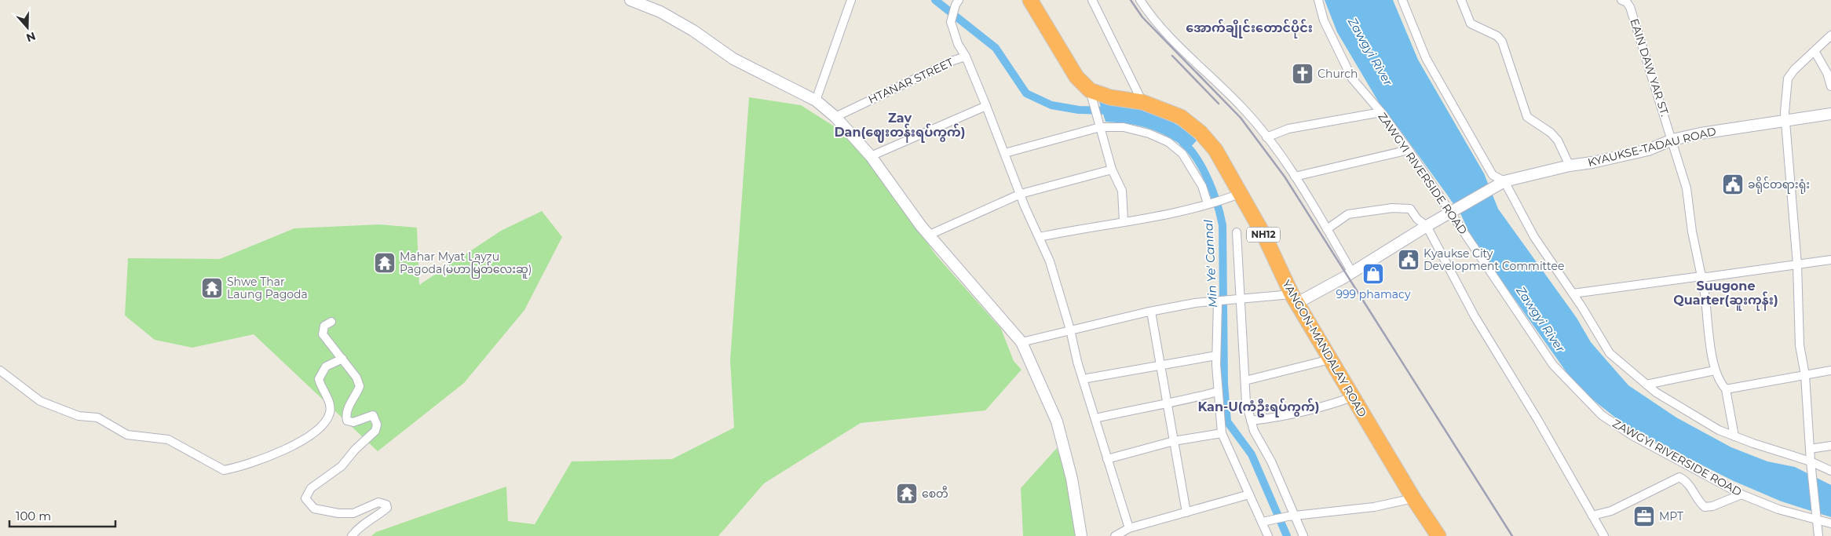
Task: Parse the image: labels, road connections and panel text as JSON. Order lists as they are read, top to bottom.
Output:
{
  "streets": {
    "highway": ["NH12", "YANGON-MANDALAY ROAD"],
    "main road": ["KYAUKSE-TADAU ROAD"],
    "street": ["EAIN DAW YAR ST.", "HTANAR STREET", "ZAWGYI RIVERSIDE ROAD"]
  },
  "crossings": [
    ["EAIN DAW YAR ST.", "KYAUKSE-TADAU ROAD"],
    ["KYAUKSE-TADAU ROAD", "ZAWGYI RIVERSIDE ROAD"],
    ["KYAUKSE-TADAU ROAD", "YANGON-MANDALAY ROAD"]
  ],
  "districts": [
    "အောက်ချိုင်းတောင်ပိုင်း",
    "Zay Dan(ဈေးတန်းရပ်ကွက်)",
    "Suugone Quarter(ဆူးကုန်း)",
    "Kan-U(ကံဦးရပ်ကွက်)"
  ],
  "water": ["Zawgyi River", "Min Ye' Cannal"],
  "places": {
    "church": ["Church"],
    "public building": ["ခရိုင်တရားရုံး", "Kyaukse City Development Committee"],
    "temple": ["Mahar Myat Layzu Pagoda(မဟာမြတ်လေးဆူ)", "Shwe Thar Laung Pagoda", "စေတီ"],
    "shop": ["999 phamacy"],
    "office": ["MPT"]
  },
  "scale_bar": "100 m",
  "north": "bottom"
}
